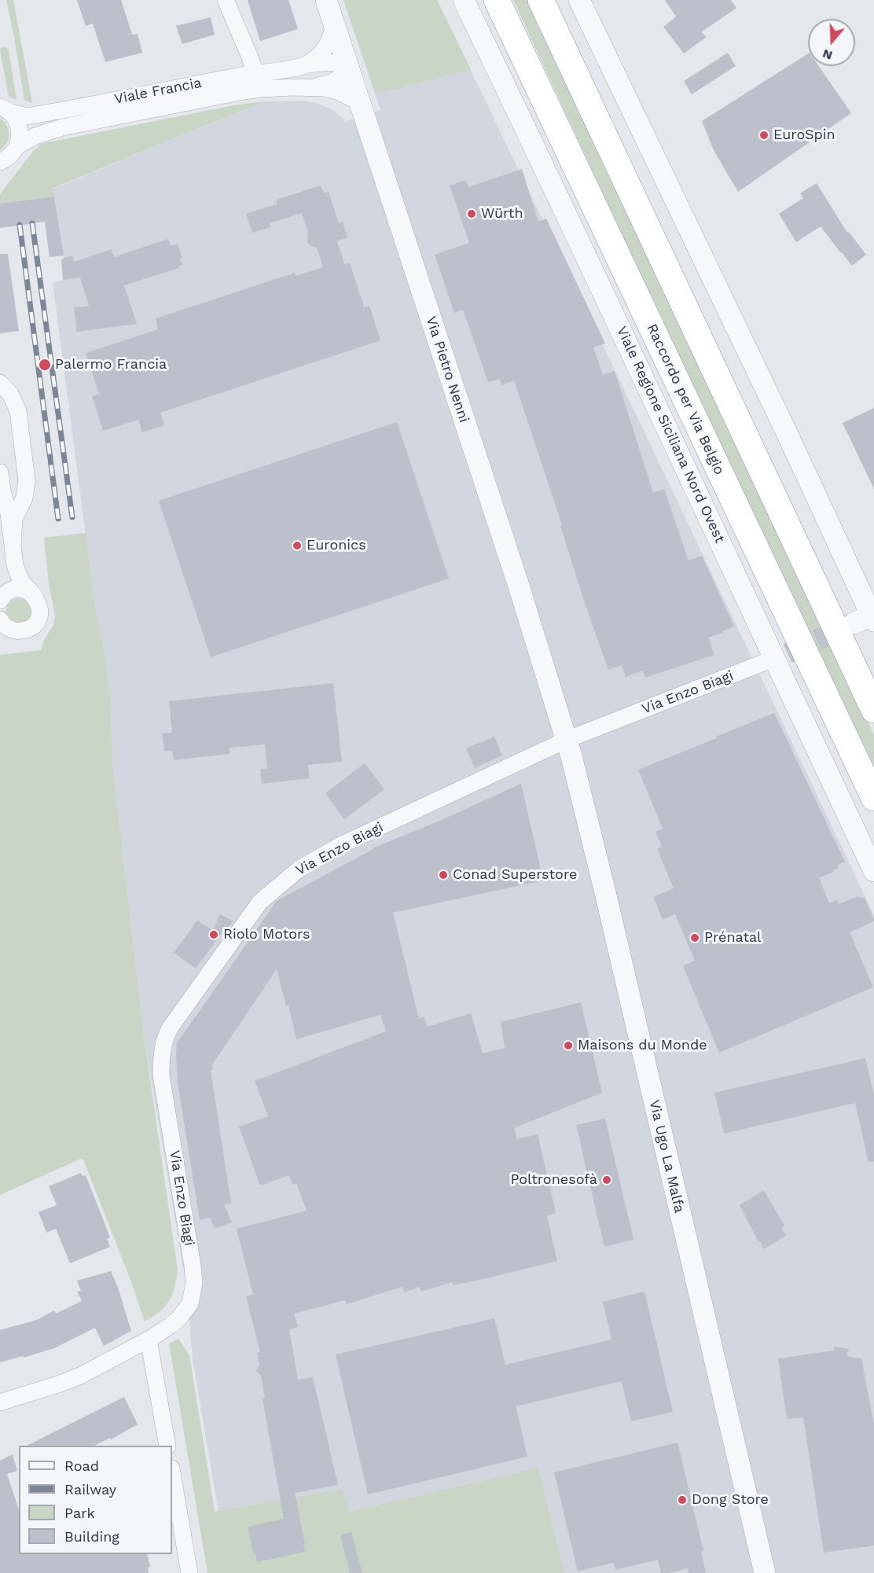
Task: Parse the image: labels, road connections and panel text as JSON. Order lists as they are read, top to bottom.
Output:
{
  "streets": {
    "highway": ["Raccordo per Via Belgio"],
    "street": [
      "Viale Francia",
      "Via Pietro Nenni",
      "Viale Regione Siciliana Nord Ovest",
      "Via Enzo Biagi",
      "Via Ugo La Malfa"
    ]
  },
  "crossings": [
    ["Viale Francia", "Via Pietro Nenni"],
    ["Via Pietro Nenni", "Via Enzo Biagi"],
    ["Via Pietro Nenni", "Via Ugo La Malfa"],
    ["Viale Regione Siciliana Nord Ovest", "Via Enzo Biagi"],
    ["Via Enzo Biagi", "Via Ugo La Malfa"]
  ],
  "places": [
    "EuroSpin",
    "Würth",
    "Palermo Francia",
    "Euronics",
    "Conad Superstore",
    "Riolo Motors",
    "Prénatal",
    "Maisons du Monde",
    "Poltronesofà",
    "Dong Store"
  ],
  "legend": [
    "Road",
    "Railway",
    "Park",
    "Building"
  ],
  "north": "bottom"
}
